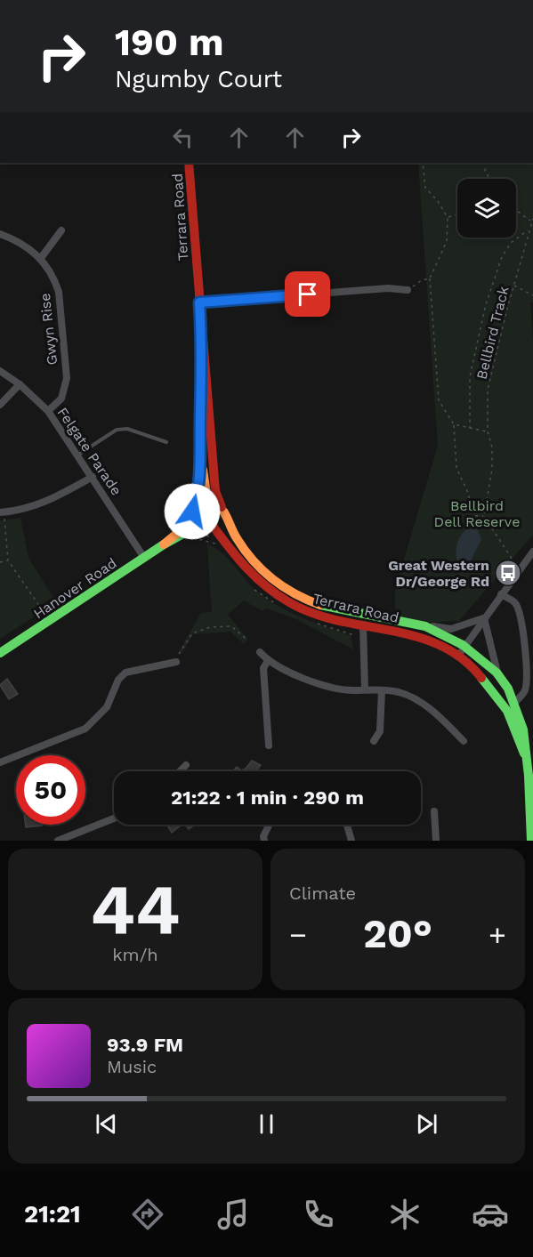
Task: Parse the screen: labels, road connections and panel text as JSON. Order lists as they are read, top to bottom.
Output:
{
  "streets": {
    "main road": ["Terrara Road", "Hanover Road"],
    "street": ["Gwyn Rise", "Felgate Parade"],
    "path": ["Bellbird Track"]
  },
  "crossings": [
    ["Terrara Road", "Hanover Road"],
    ["Gwyn Rise", "Felgate Parade"],
    ["Felgate Parade", "Hanover Road"]
  ],
  "parks": ["Bellbird Dell Reserve"],
  "places": {
    "bus stop": ["Great Western Dr/George Rd"]
  },
  "page": {
    "turn": ["190 m", "Ngumby Court"],
    "limit": "50",
    "trip": "21:22 · 1 min · 290 m",
    "tile": [
      ["44", "km/h"],
      "Climate"
    ],
    "heat": ["−", "20°", "+"],
    "song": ["93.9 FM", "Music"],
    "tabs": "21:21"
  }
}
